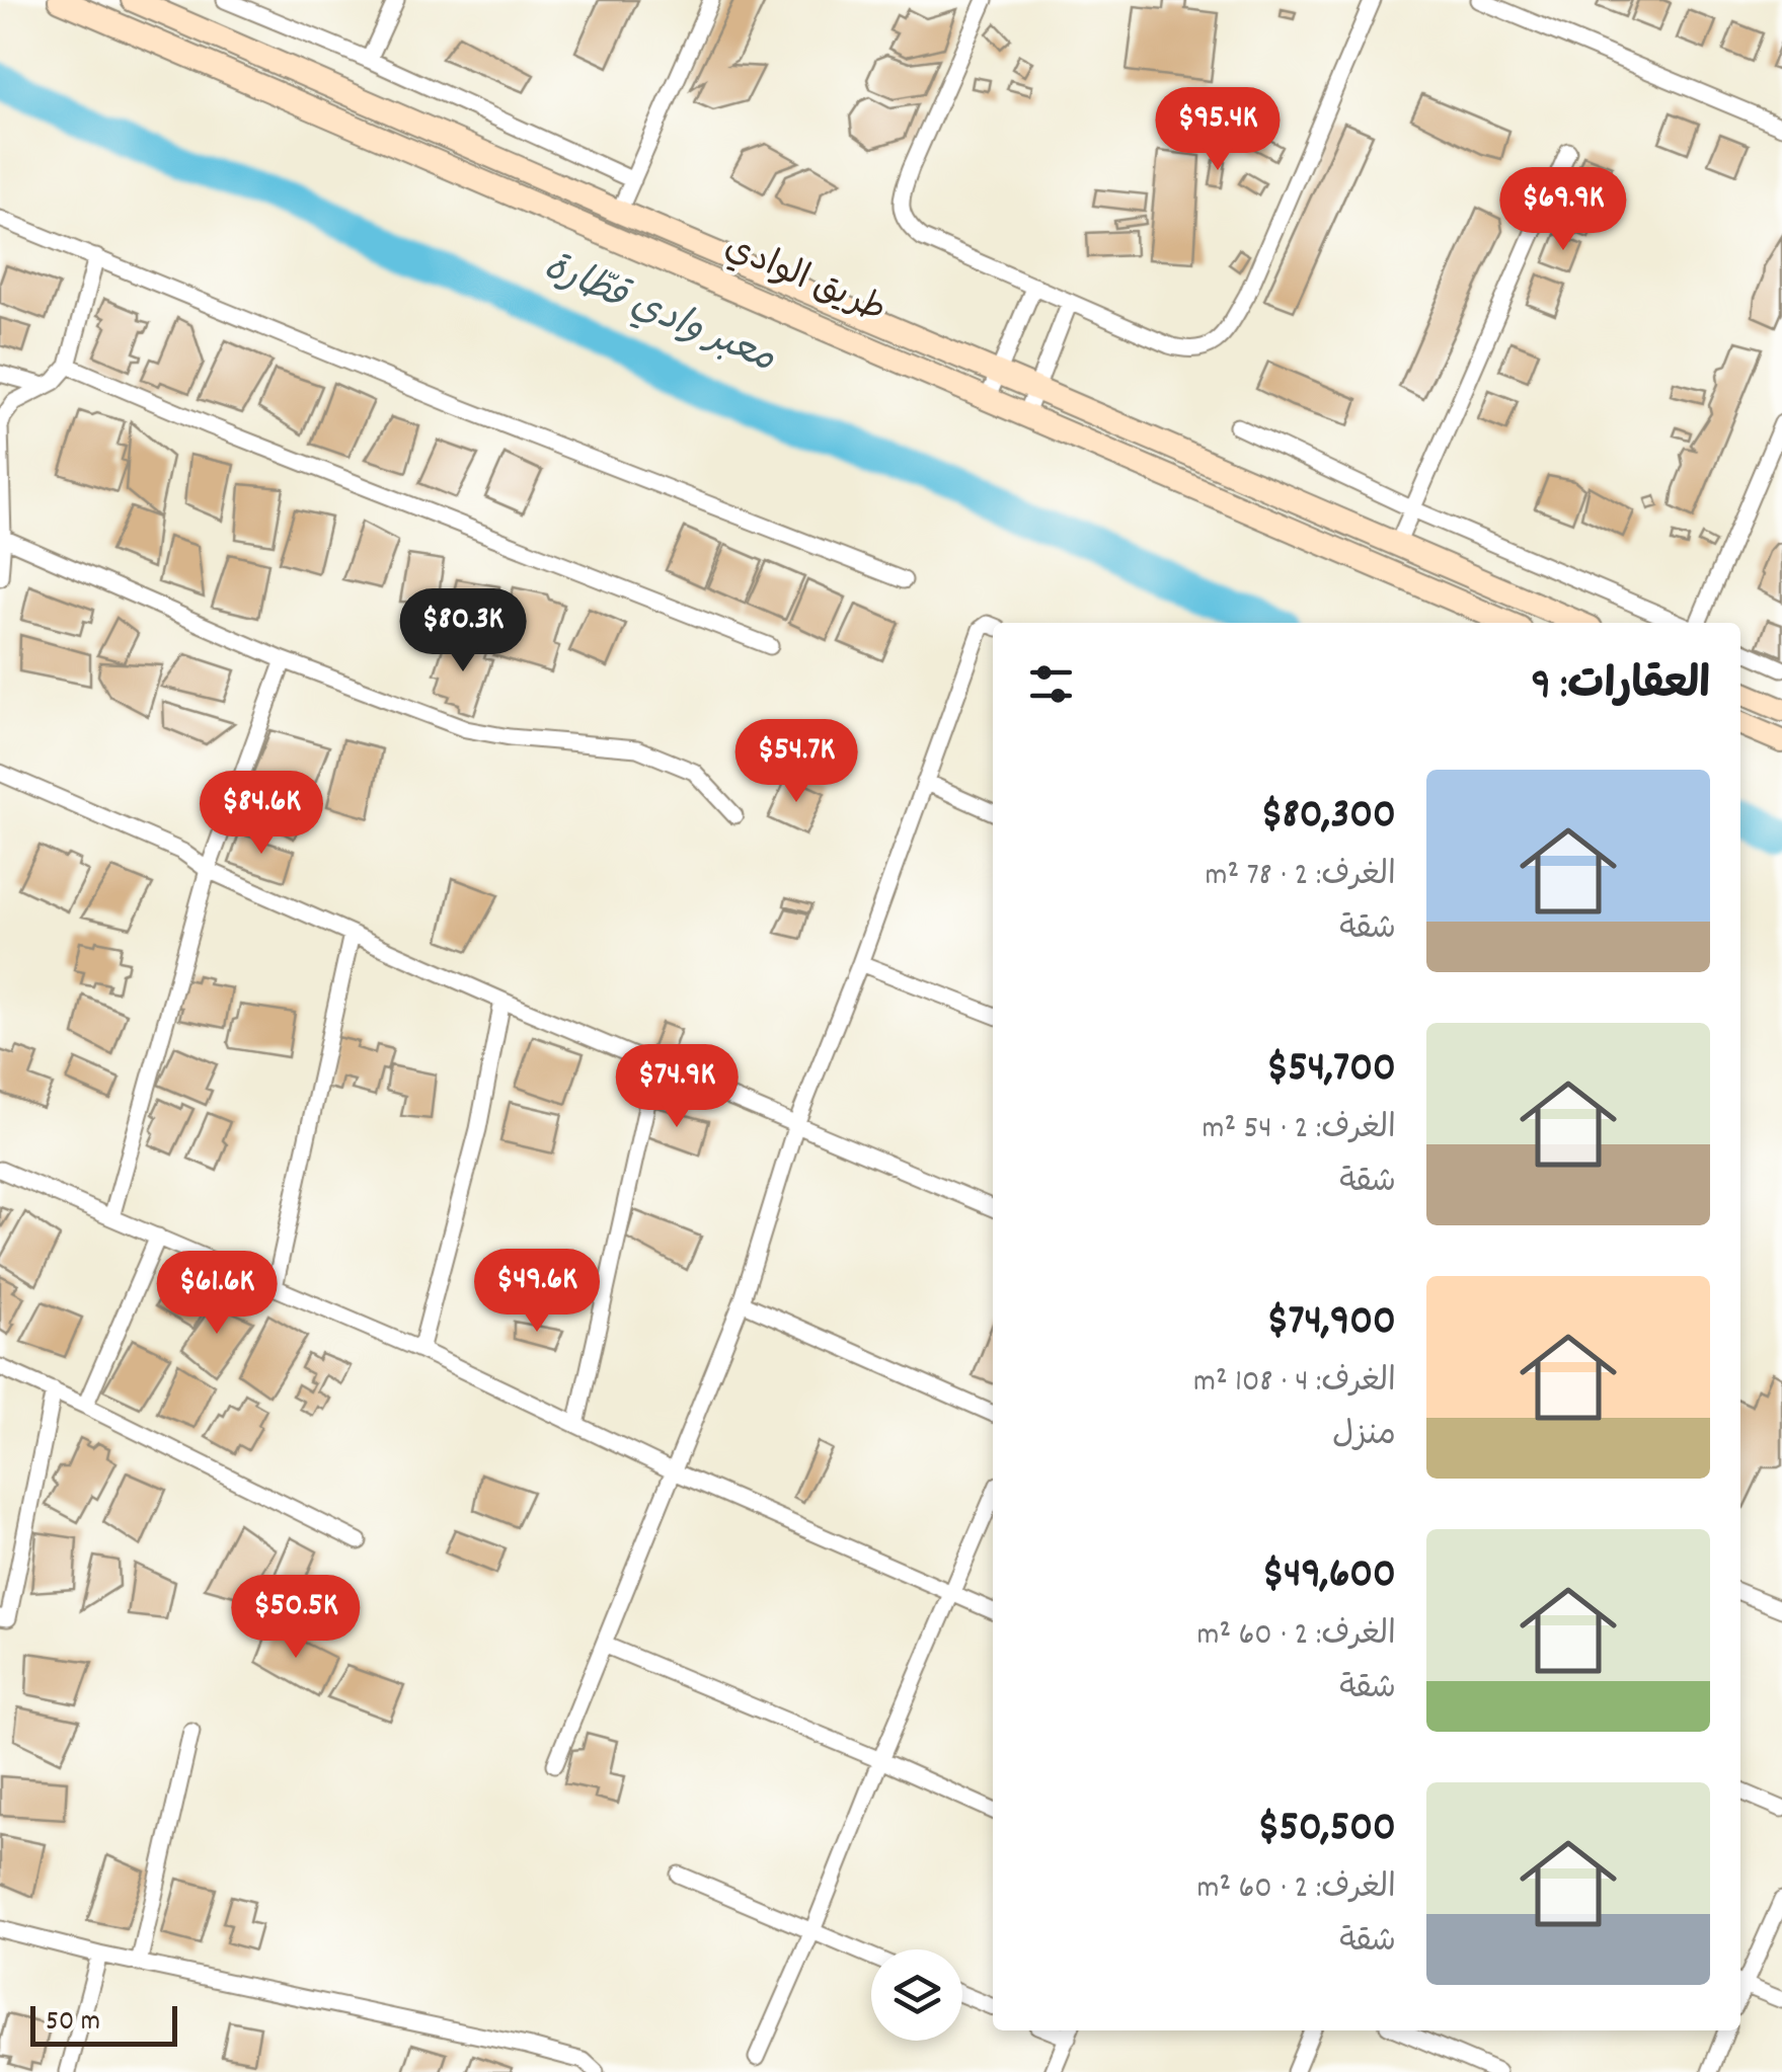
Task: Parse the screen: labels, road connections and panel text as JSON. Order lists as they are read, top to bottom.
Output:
{
  "streets": {
    "main road": ["طريق الوادي"]
  },
  "water": ["معبر وادي قطّارة"],
  "scale_bar": "50 m",
  "page": {
    "price": [
      "$95.4K",
      "$69.9K",
      "$80.3K",
      "$54.7K",
      "$84.6K",
      "$74.9K",
      "$49.6K",
      "$61.6K",
      "$50.5K"
    ],
    "heading": "العقارات: 9",
    "list": [
      {
        "name": "$80,300",
        "note": "الغرف: 2 · 78 m² · شقة"
      },
      {
        "name": "$54,700",
        "note": "الغرف: 2 · 54 m² · شقة"
      },
      {
        "name": "$74,900",
        "note": "الغرف: 4 · 108 m² · منزل"
      },
      {
        "name": "$49,600",
        "note": "الغرف: 2 · 60 m² · شقة"
      },
      {
        "name": "$50,500",
        "note": "الغرف: 2 · 60 m² · شقة"
      }
    ],
    "scale": "50 m"
  }
}
